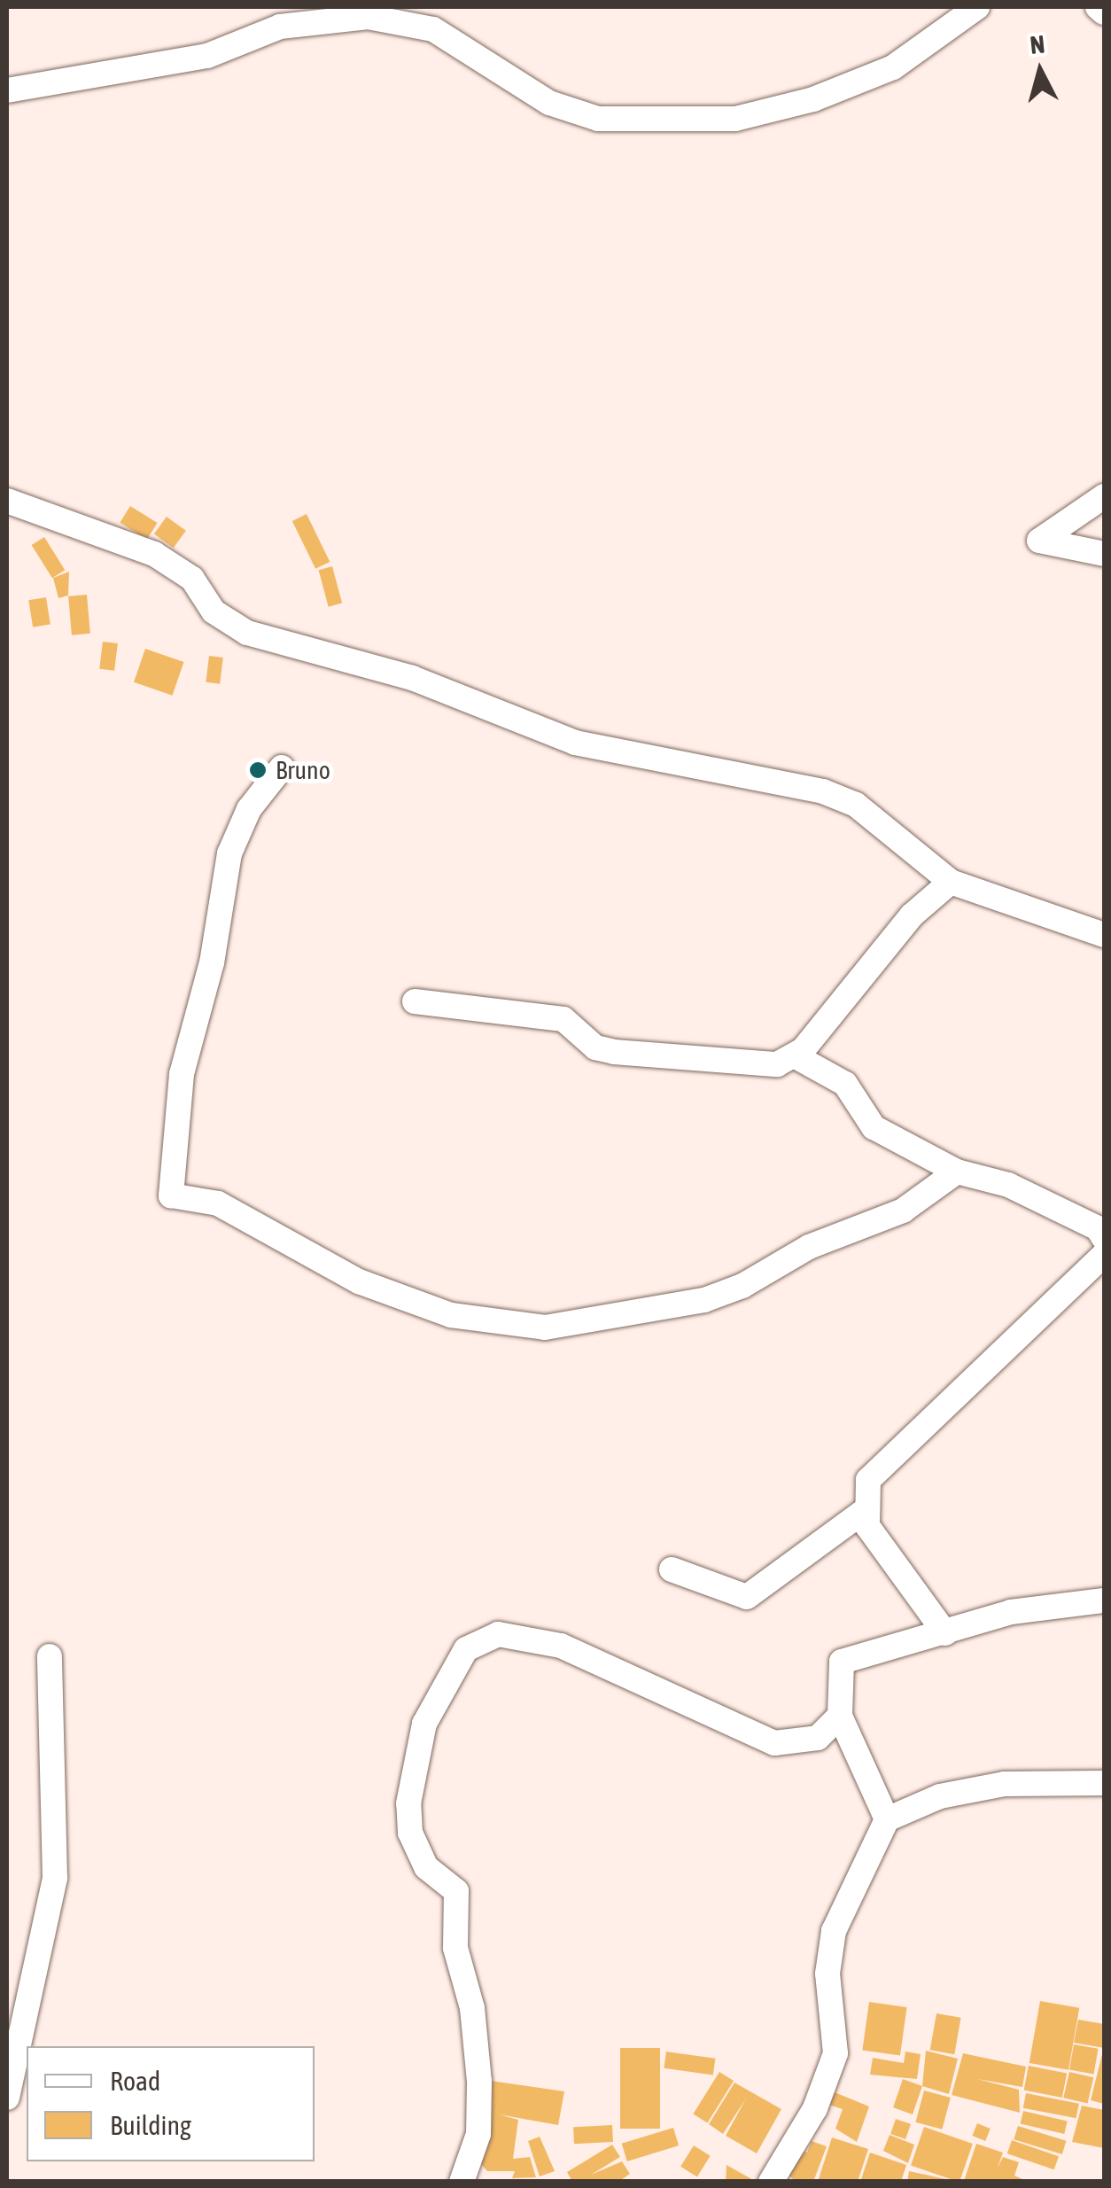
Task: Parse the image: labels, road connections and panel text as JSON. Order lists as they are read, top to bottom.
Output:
{
  "places": ["Bruno"],
  "legend": ["Road", "Building"],
  "north": "top"
}
